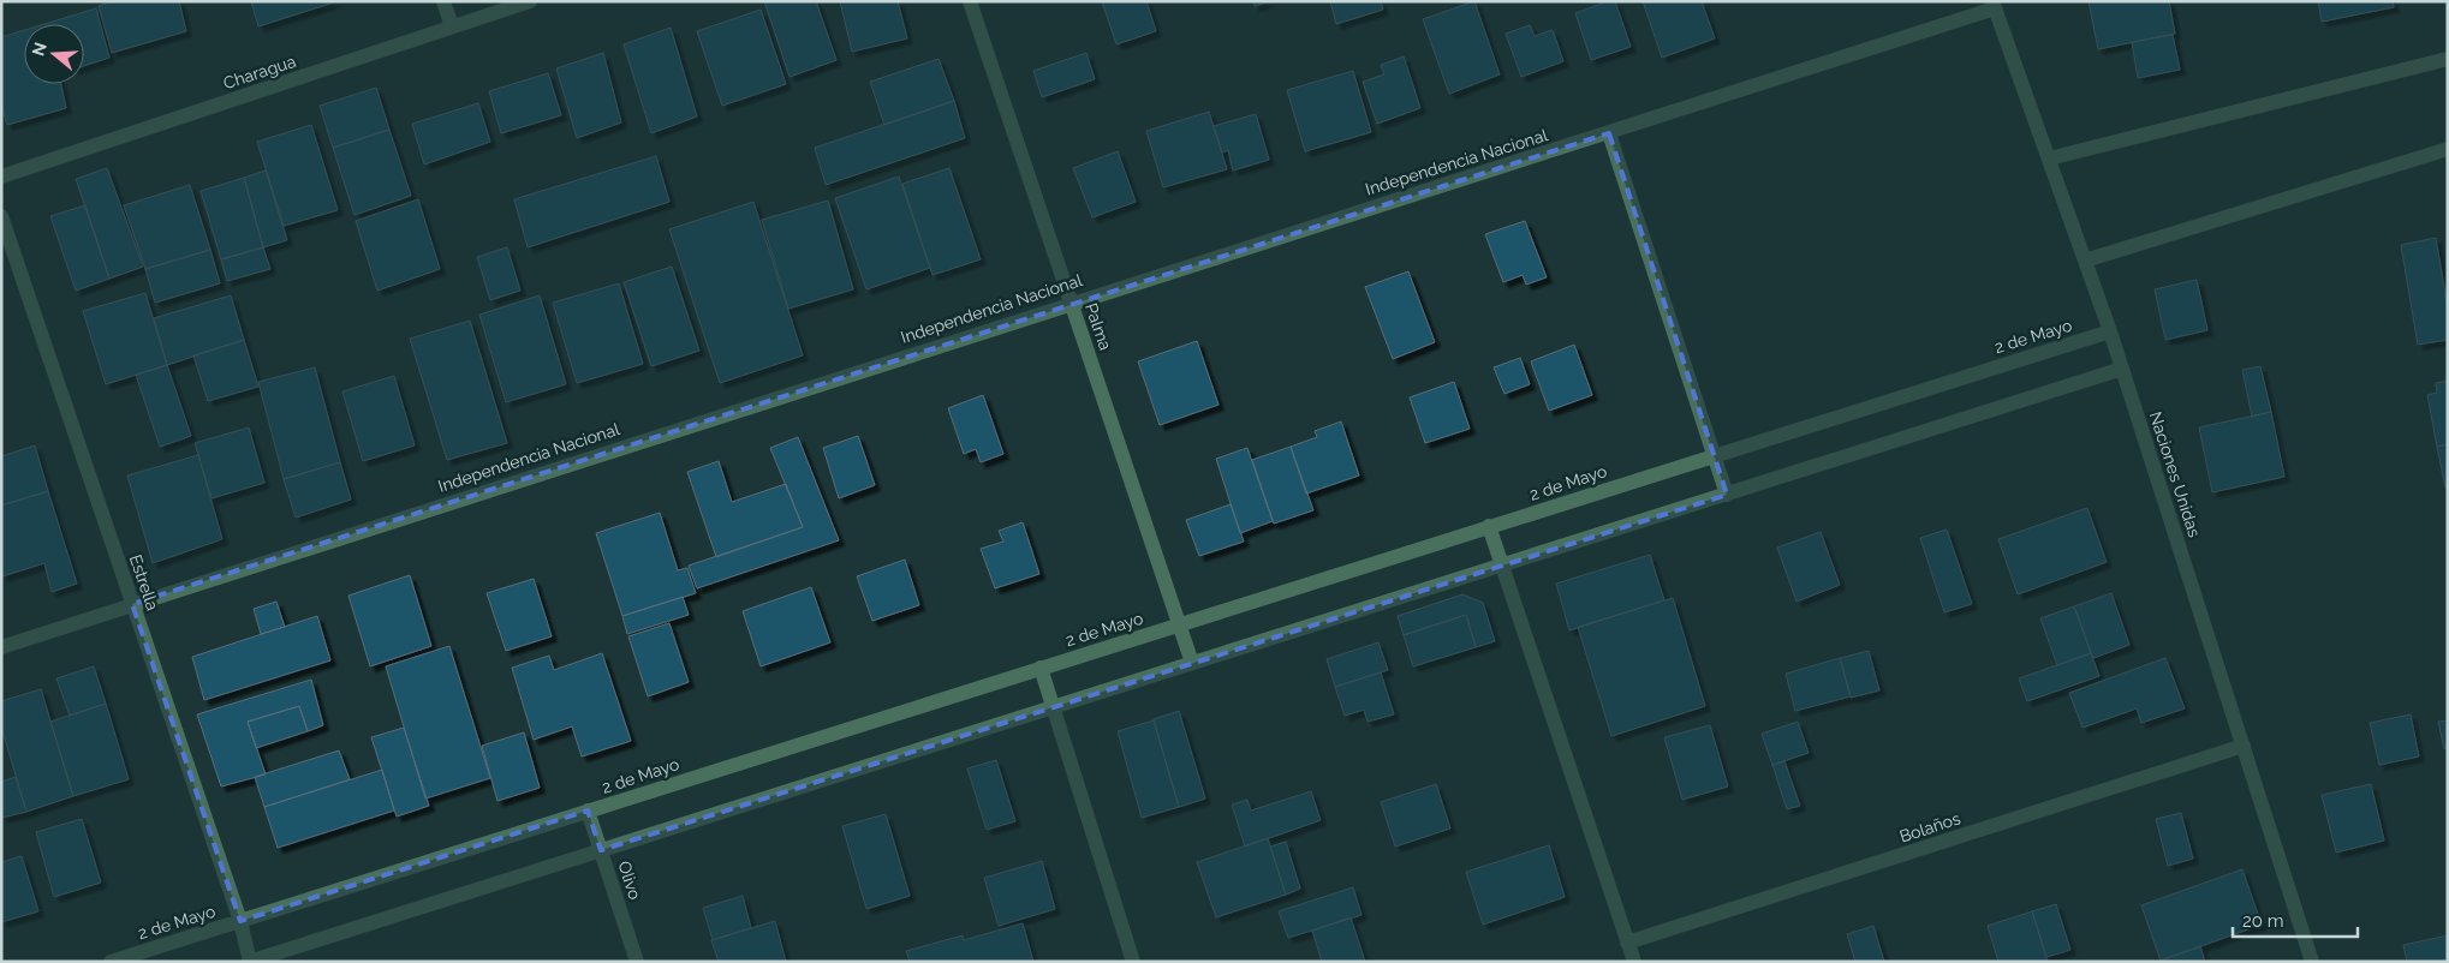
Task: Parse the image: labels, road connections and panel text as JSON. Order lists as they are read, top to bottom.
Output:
{
  "streets": {
    "street": [
      "Charagua",
      "Independencia Nacional",
      "Palma",
      "2 de Mayo",
      "Naciones Unidas",
      "Estrella",
      "Bolaños",
      "Olivo"
    ]
  },
  "crossings": [
    ["Independencia Nacional", "Palma"],
    ["Independencia Nacional", "Naciones Unidas"],
    ["Independencia Nacional", "Estrella"],
    ["Palma", "2 de Mayo"],
    ["2 de Mayo", "Naciones Unidas"],
    ["2 de Mayo", "Estrella"],
    ["2 de Mayo", "Olivo"],
    ["Naciones Unidas", "Bolaños"]
  ],
  "scale_bar": "20 m",
  "north": "left"
}
